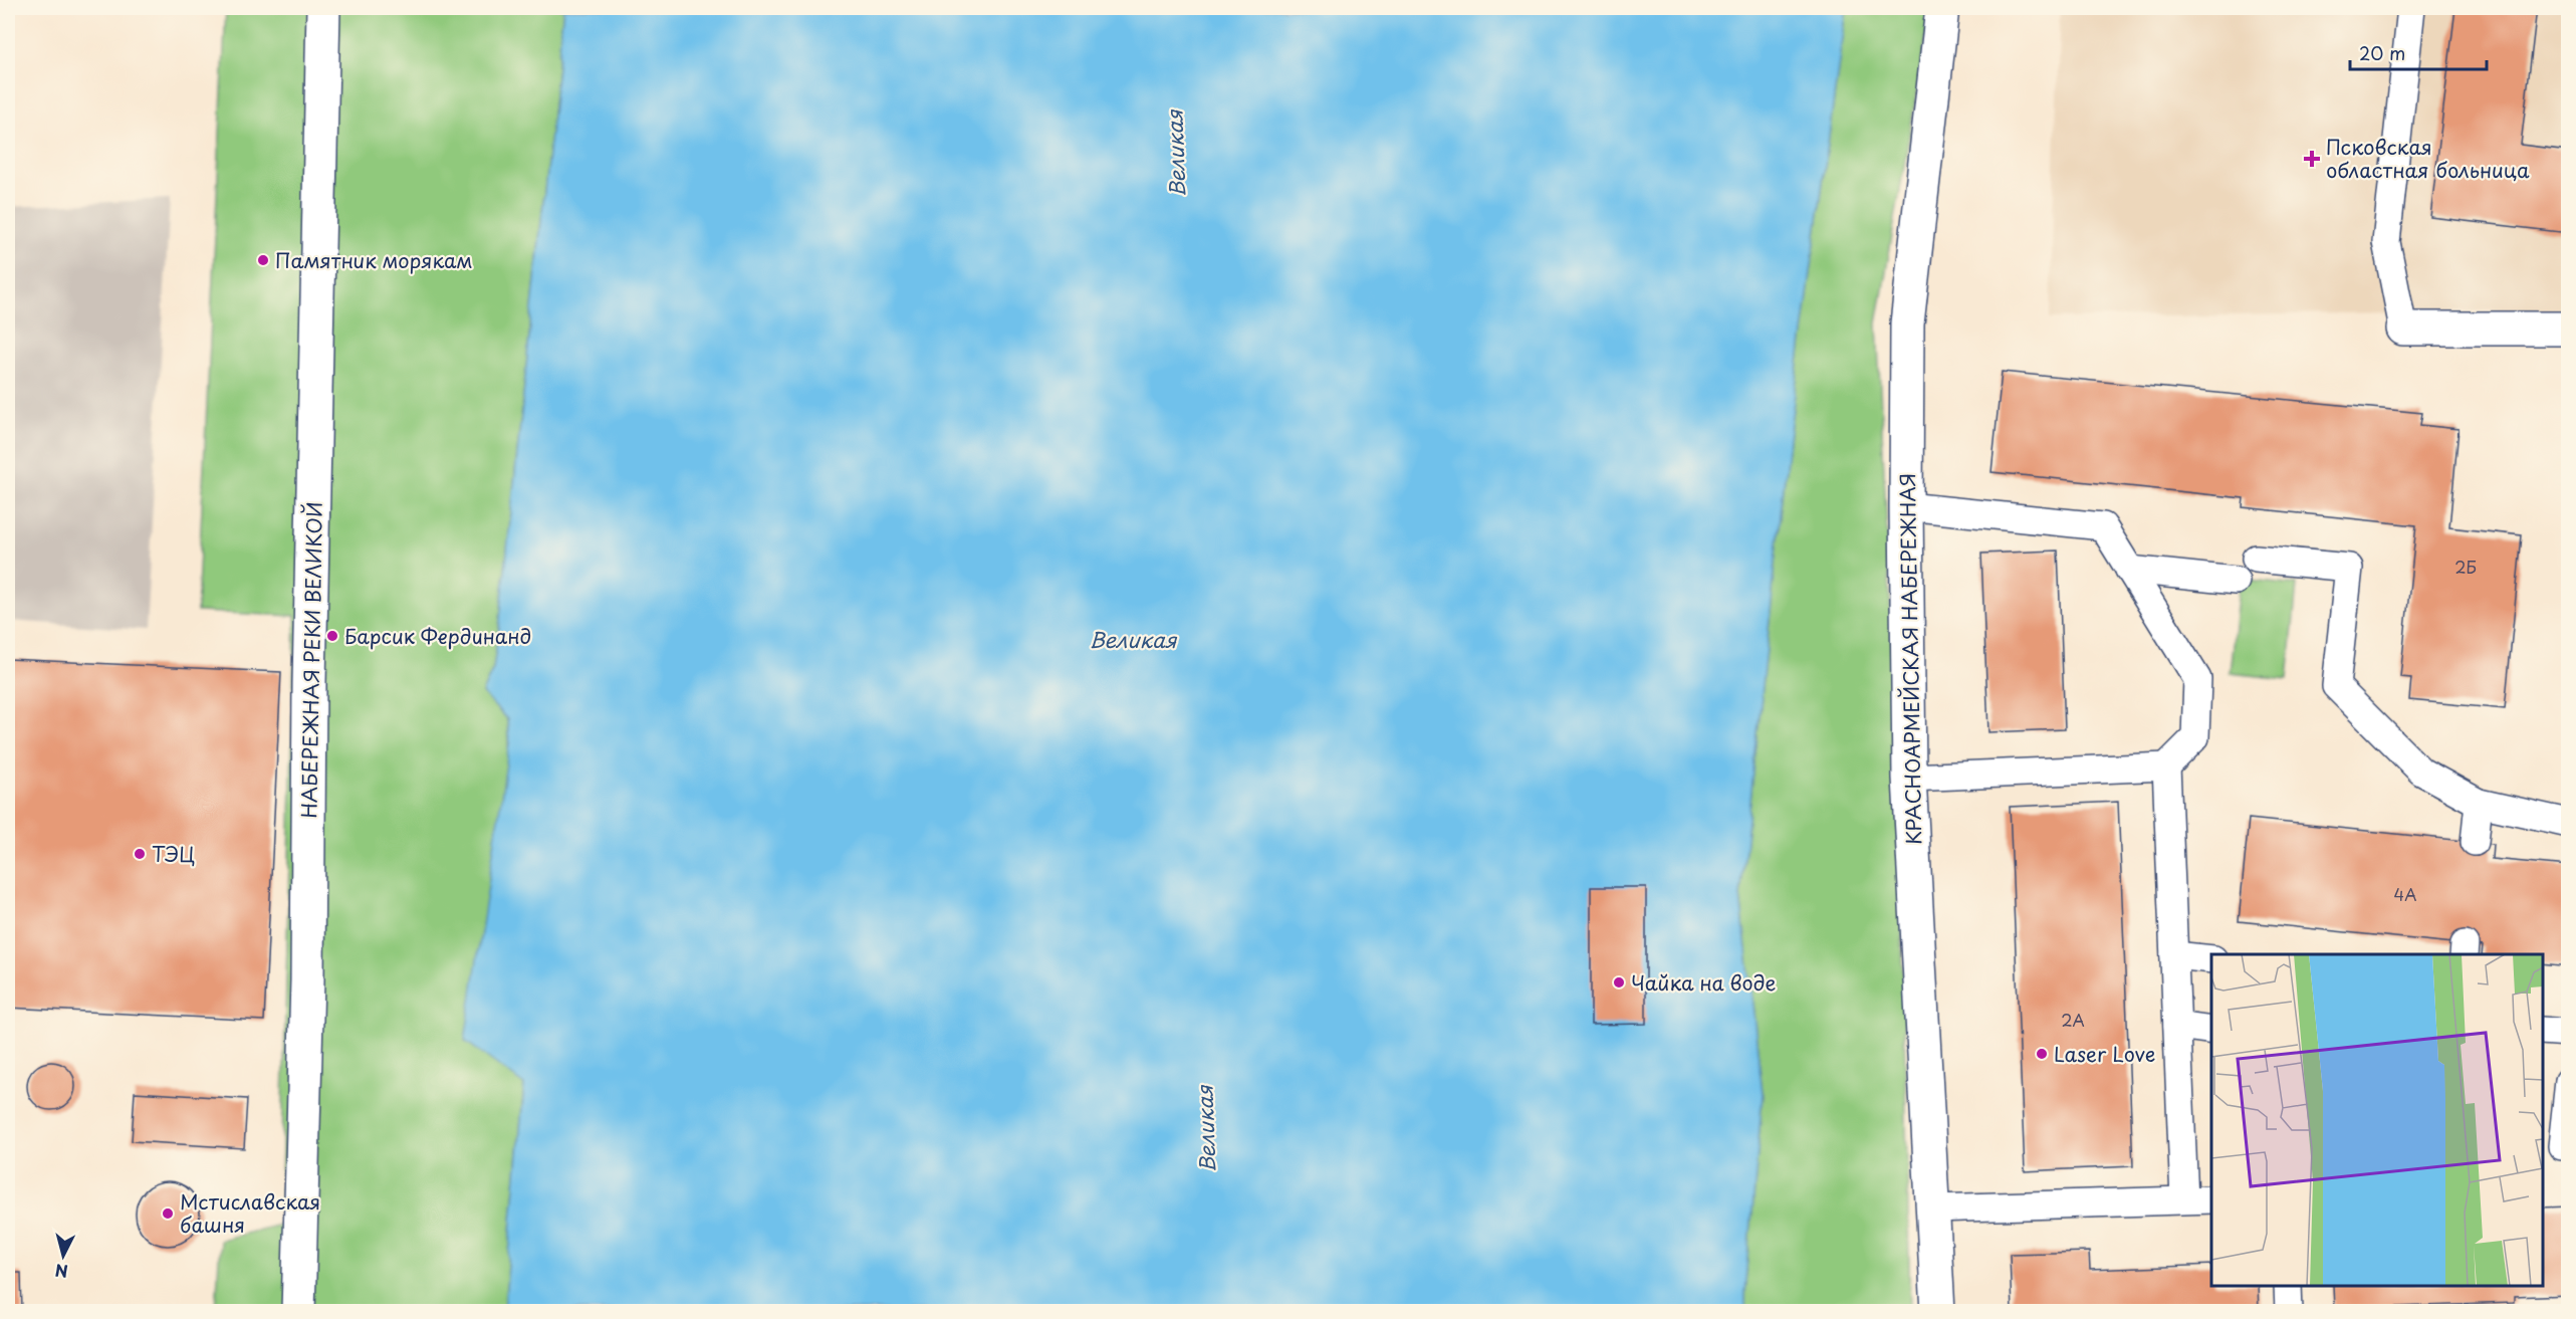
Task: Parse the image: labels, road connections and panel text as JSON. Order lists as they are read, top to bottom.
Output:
{
  "streets": {
    "street": ["КРАСНОАРМЕЙСКАЯ НАБЕРЕЖНАЯ", "НАБЕРЕЖНАЯ РЕКИ ВЕЛИКОЙ"]
  },
  "water": ["Великая"],
  "places": {
    "health": ["Псковская областная больница"],
    "other": [
      "Памятник морякам",
      "Барсик Фердинанд",
      "ТЭЦ",
      "Чайка на воде",
      "Laser Love",
      "Мстиславская башня"
    ]
  },
  "house_numbers": ["2Б", "4А", "2А"],
  "scale_bar": "20 m",
  "north": "bottom"
}
